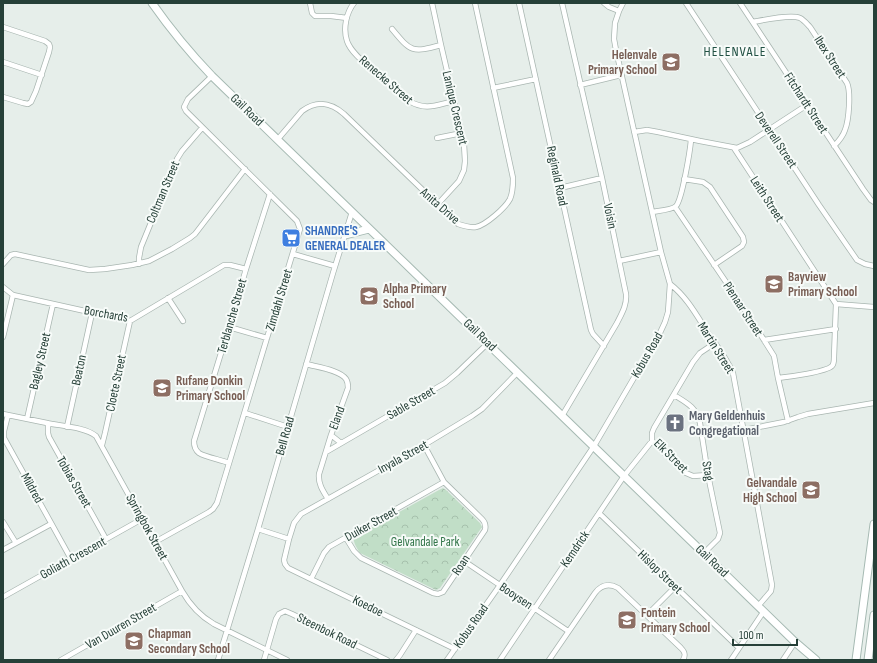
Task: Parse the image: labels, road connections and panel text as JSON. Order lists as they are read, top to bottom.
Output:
{
  "streets": {
    "street": [
      "Ibex Street",
      "Renecke Street",
      "Fitchardt Street",
      "Lanique Crescent",
      "Gail Road",
      "Deverell Street",
      "Reginald Road",
      "Coltman Street",
      "Leith Street",
      "Anita Drive",
      "Voisin",
      "Zimdahl Street",
      "Pienaar Street",
      "Borchards",
      "Terblanche Street",
      "Martin Street",
      "Kobus Road",
      "Bagley Street",
      "Beaton",
      "Cloete Street",
      "Sable Street",
      "Eland",
      "Bell Road",
      "Elk Street",
      "Inyala Street",
      "Stag",
      "Tobias Street",
      "Mildred",
      "Duiker Street",
      "Springbok Street",
      "Kemdrick",
      "Goliath Crescent",
      "Roan",
      "Hislop Street",
      "Booysen",
      "Koedoe",
      "Van Duuren Street",
      "Steenbok Road"
    ]
  },
  "crossings": [
    ["Ibex Street", "Fitchardt Street"],
    ["Renecke Street", "Lanique Crescent"],
    ["Lanique Crescent", "Anita Drive"],
    ["Gail Road", "Anita Drive"],
    ["Gail Road", "Voisin"],
    ["Gail Road", "Zimdahl Street"],
    ["Gail Road", "Martin Street"],
    ["Gail Road", "Kobus Road"],
    ["Gail Road", "Sable Street"],
    ["Gail Road", "Bell Road"],
    ["Gail Road", "Inyala Street"],
    ["Gail Road", "Stag"],
    ["Gail Road", "Kemdrick"],
    ["Reginald Road", "Voisin"],
    ["Coltman Street", "Zimdahl Street"],
    ["Zimdahl Street", "Terblanche Street"],
    ["Zimdahl Street", "Springbok Street"],
    ["Borchards", "Terblanche Street"],
    ["Borchards", "Bagley Street"],
    ["Borchards", "Beaton"],
    ["Borchards", "Cloete Street"],
    ["Martin Street", "Kobus Road"],
    ["Martin Street", "Elk Street"],
    ["Kobus Road", "Booysen"],
    ["Kobus Road", "Koedoe"],
    ["Bagley Street", "Springbok Street"],
    ["Beaton", "Springbok Street"],
    ["Cloete Street", "Springbok Street"],
    ["Sable Street", "Eland"],
    ["Eland", "Bell Road"],
    ["Eland", "Inyala Street"],
    ["Bell Road", "Springbok Street"],
    ["Elk Street", "Stag"],
    ["Elk Street", "Kemdrick"],
    ["Inyala Street", "Roan"],
    ["Inyala Street", "Koedoe"],
    ["Tobias Street", "Springbok Street"],
    ["Tobias Street", "Goliath Crescent"],
    ["Mildred", "Springbok Street"],
    ["Mildred", "Goliath Crescent"],
    ["Duiker Street", "Roan"],
    ["Duiker Street", "Koedoe"],
    ["Springbok Street", "Goliath Crescent"],
    ["Springbok Street", "Van Duuren Street"],
    ["Springbok Street", "Steenbok Road"],
    ["Kemdrick", "Hislop Street"],
    ["Kemdrick", "Booysen"],
    ["Roan", "Booysen"]
  ],
  "districts": ["HELENVALE"],
  "parks": ["Gelvandale Park"],
  "places": {
    "school or university": [
      "Helenvale Primary School",
      "Bayview Primary School",
      "Alpha Primary School",
      "Rufane Donkin Primary School",
      "Gelvandale High School",
      "Fontein Primary School",
      "Chapman Secondary School"
    ],
    "supermarket": ["SHANDRE'S GENERAL DEALER"],
    "church": ["Mary Geldenhuis Congregational"]
  },
  "scale_bar": "100 m"
}
